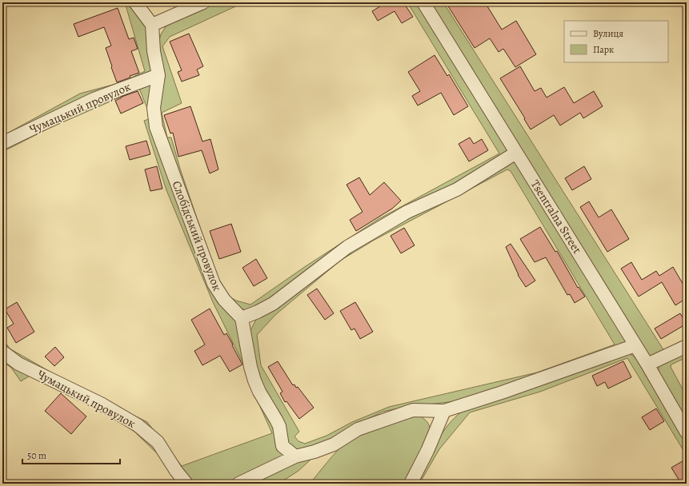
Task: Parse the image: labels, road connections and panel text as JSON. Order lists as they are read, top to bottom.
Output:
{
  "streets": {
    "street": ["Чумацький провулок", "Tsentralna Street", "Слобідський провулок"]
  },
  "crossings": [
    ["Чумацький провулок", "Слобідський провулок"]
  ],
  "legend": ["Вулиця", "Парк"],
  "scale_bar": "50 m"
}
